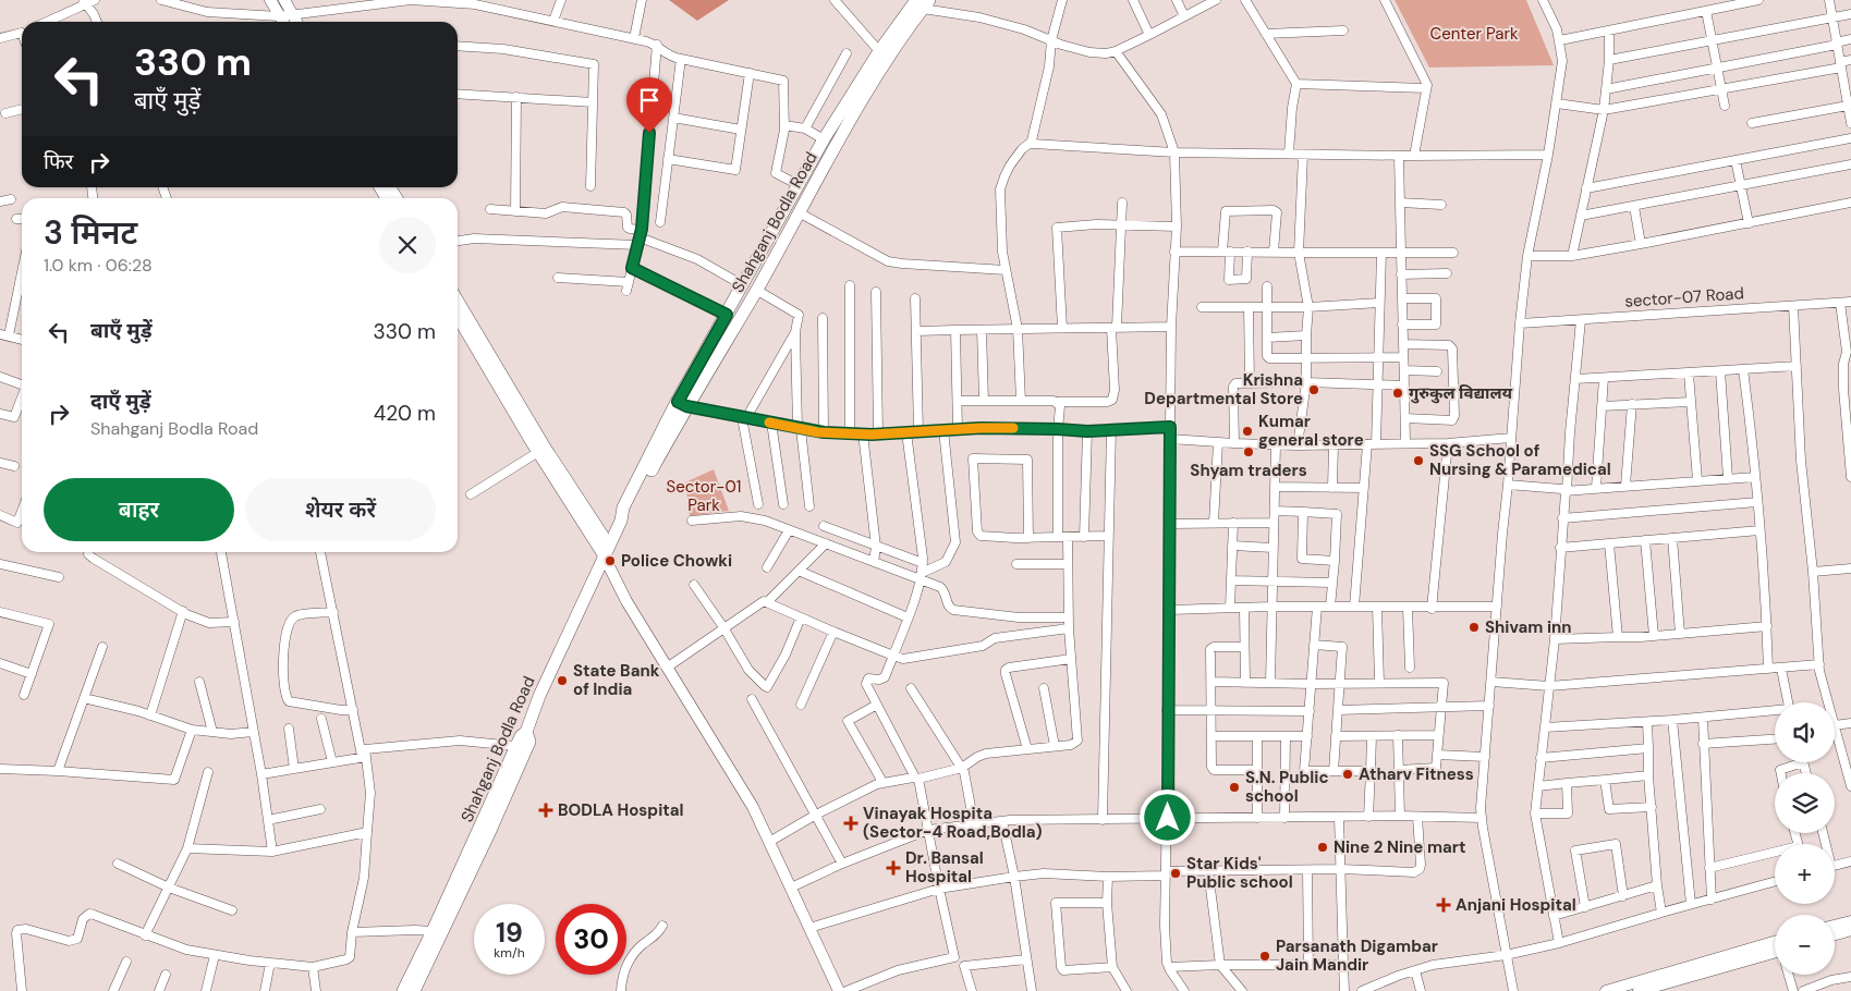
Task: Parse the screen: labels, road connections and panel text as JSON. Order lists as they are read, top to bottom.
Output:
{
  "streets": {
    "main road": ["Shahganj Bodla Road"],
    "street": ["sector-07 Road"]
  },
  "parks": ["Center Park", "Sector-01 Park"],
  "places": {
    "other": [
      "Krishna Departmental Store",
      "गुरुकुल विद्यालय",
      "Kumar general store",
      "Shyam traders",
      "SSG School of Nursing & Paramedical",
      "Police Chowki",
      "Shivam inn",
      "State Bank of India",
      "Atharv Fitness",
      "S.N. Public school",
      "Nine 2 Nine mart",
      "Star Kids' Public school",
      "Parsanath Digambar Jain Mandir"
    ],
    "health": [
      "BODLA Hospital",
      "Vinayak Hospita (Sector-4 Road,Bodla)",
      "Dr. Bansal Hospital",
      "Anjani Hospital"
    ]
  },
  "page": {
    "turn": ["330 m", "बाएँ मुड़ें"],
    "then": "फिर",
    "heading": ["3 मिनट", "1.0 km · 06:28"],
    "list": [
      {
        "name": "बाएँ मुड़ें",
        "value": "330 m"
      },
      {
        "name": "दाएँ मुड़ें",
        "note": "Shahganj Bodla Road",
        "value": "420 m"
      }
    ],
    "buttons": ["बाहर", "शेयर करें"],
    "map_buttons": ["+", "−"],
    "speed": "19 km/h",
    "limit": "30"
  }
}
